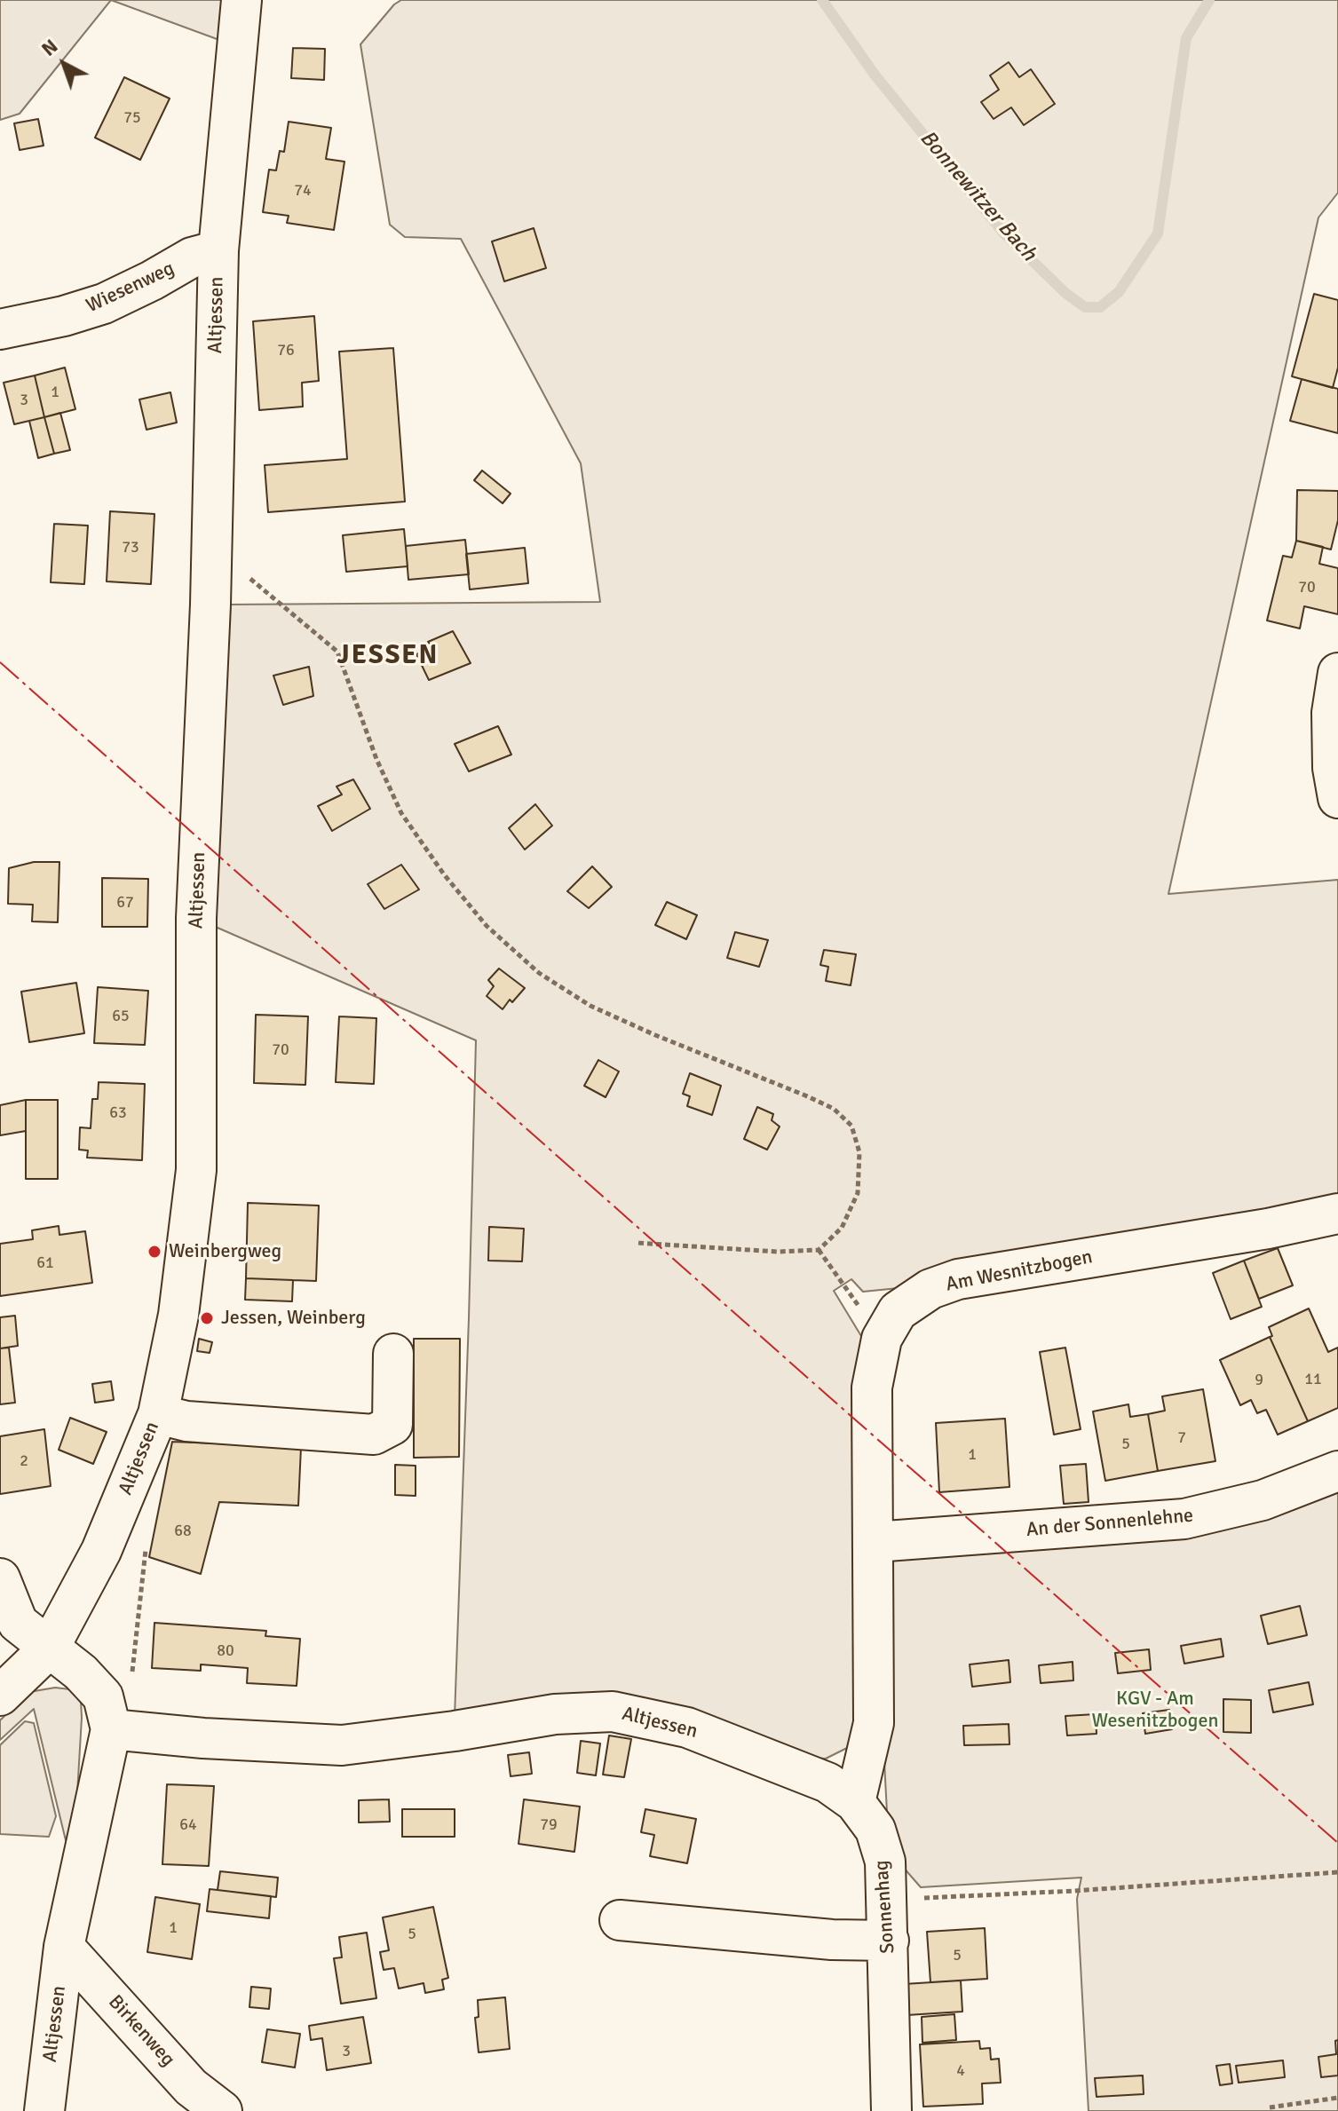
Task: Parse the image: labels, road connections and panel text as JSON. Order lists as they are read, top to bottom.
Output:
{
  "streets": {
    "street": [
      "Wiesenweg",
      "Altjessen",
      "Am Wesnitzbogen",
      "An der Sonnenlehne",
      "Sonnenhag",
      "Birkenweg"
    ]
  },
  "crossings": [
    ["Wiesenweg", "Altjessen"],
    ["Altjessen", "Sonnenhag"],
    ["Altjessen", "Birkenweg"],
    ["Am Wesnitzbogen", "An der Sonnenlehne"]
  ],
  "districts": ["JESSEN"],
  "water": ["Bonnewitzer Bach"],
  "parks": ["KGV - Am Wesenitzbogen"],
  "places": ["Weinbergweg", "Jessen, Weinberg"],
  "house_numbers": [
    "75",
    "74",
    "76",
    "1",
    "3",
    "73",
    "70",
    "67",
    "65",
    "70",
    "63",
    "61",
    "11",
    "9",
    "7",
    "5",
    "1",
    "2",
    "68",
    "80",
    "64",
    "79",
    "1",
    "5",
    "5",
    "3",
    "4"
  ],
  "north": "top left"
}
